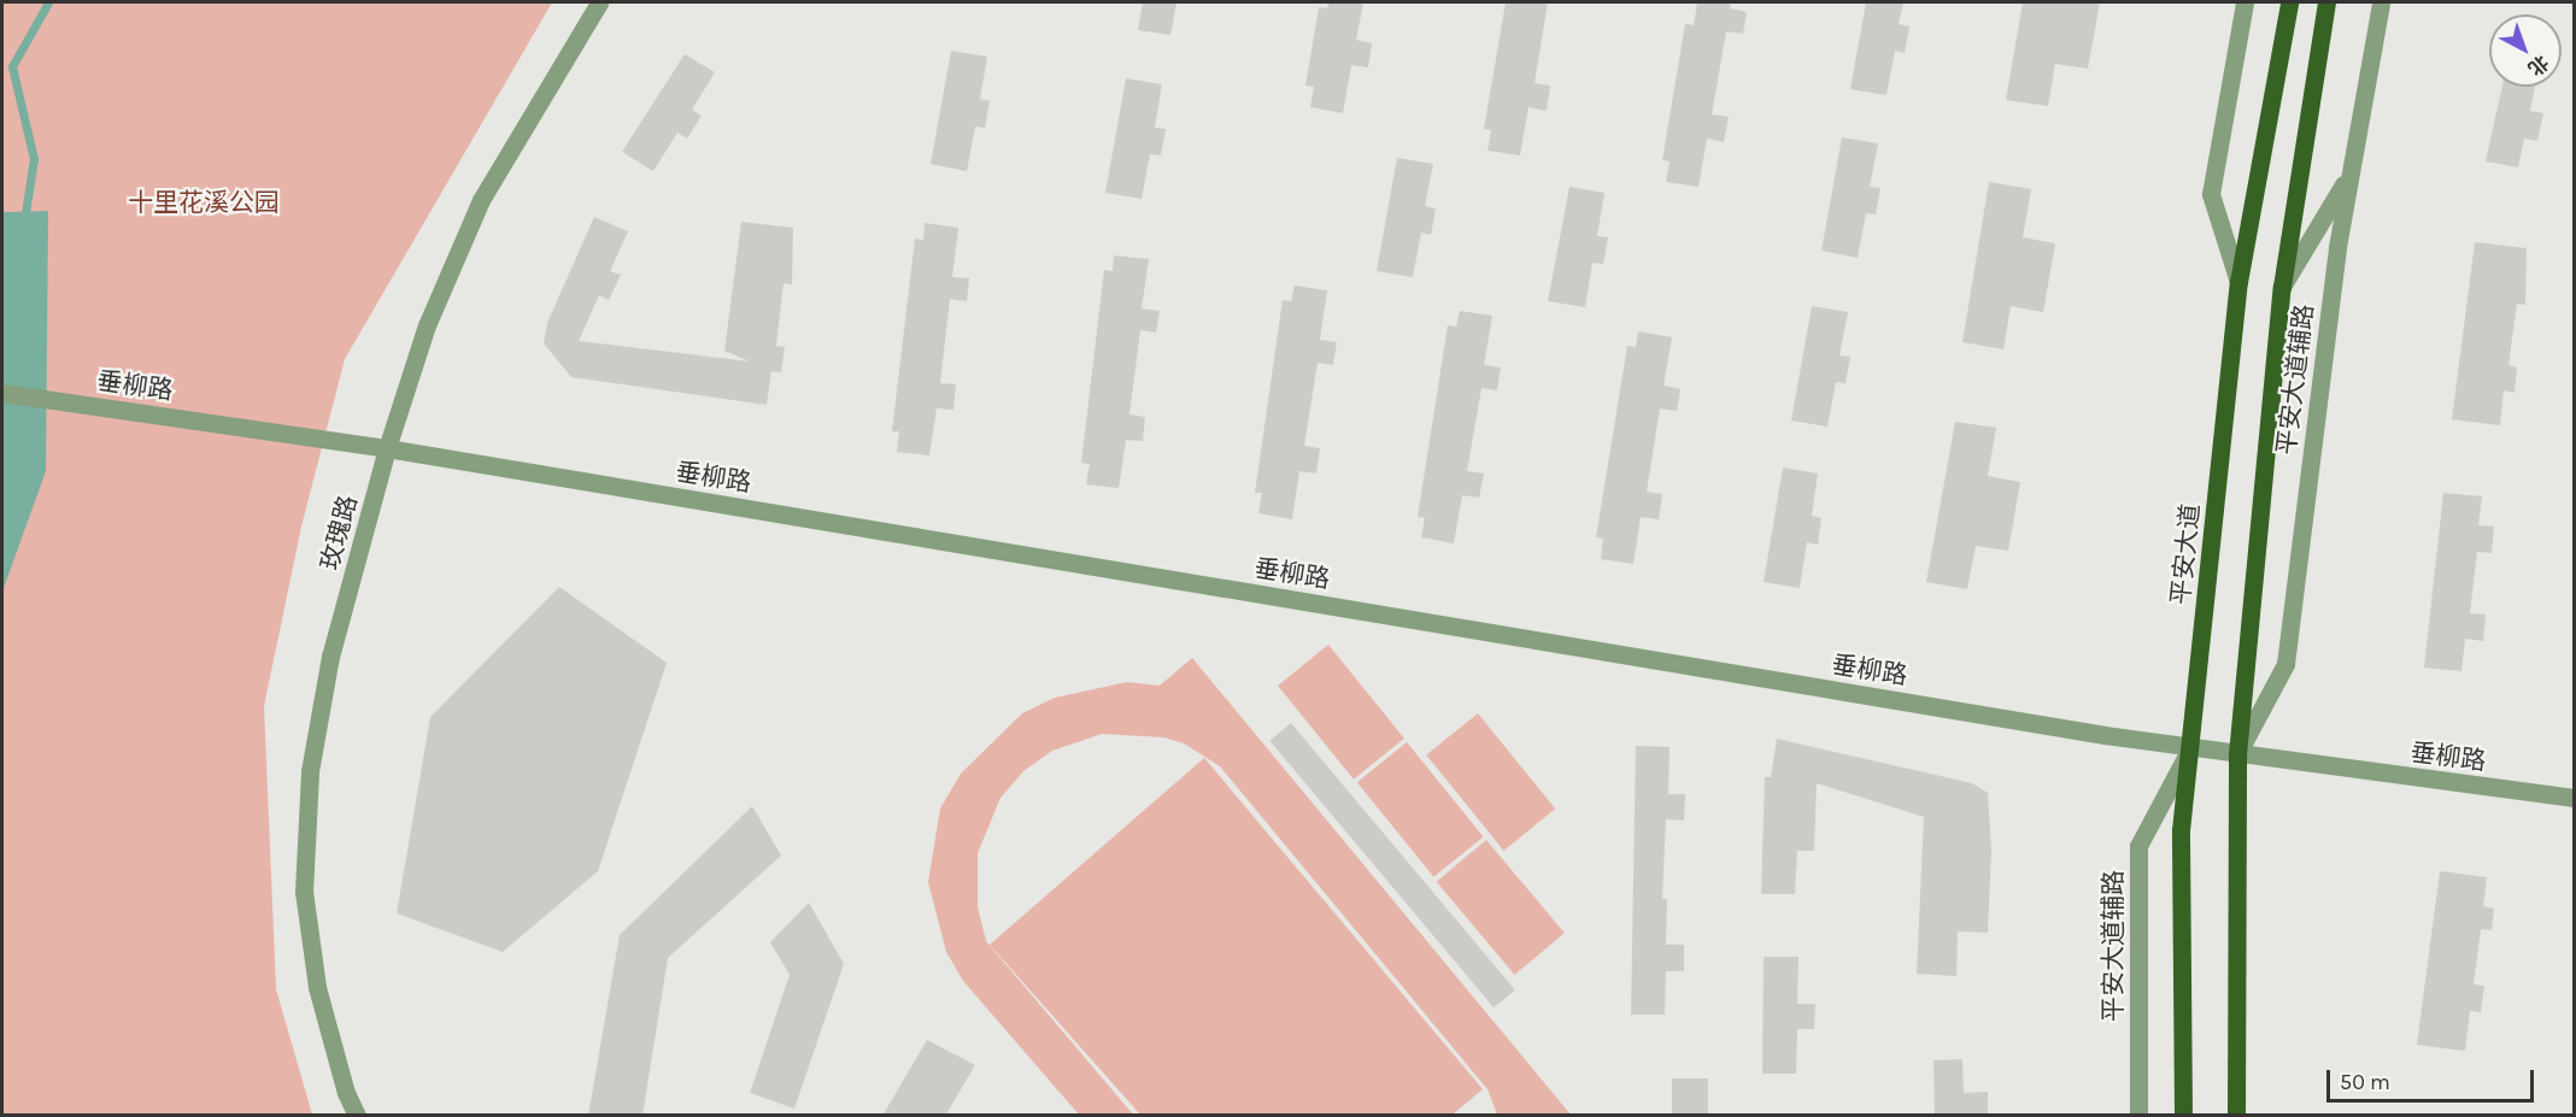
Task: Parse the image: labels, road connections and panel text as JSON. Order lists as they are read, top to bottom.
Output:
{
  "streets": {
    "main road": ["平安大道"],
    "street": ["平安大道辅路", "垂柳路", "玫瑰路"]
  },
  "crossings": [
    ["平安大道辅路", "垂柳路"],
    ["平安大道辅路", "平安大道"],
    ["垂柳路", "玫瑰路"],
    ["垂柳路", "平安大道"]
  ],
  "parks": ["十里花溪公园"],
  "scale_bar": "50 m",
  "north": "bottom right"
}
